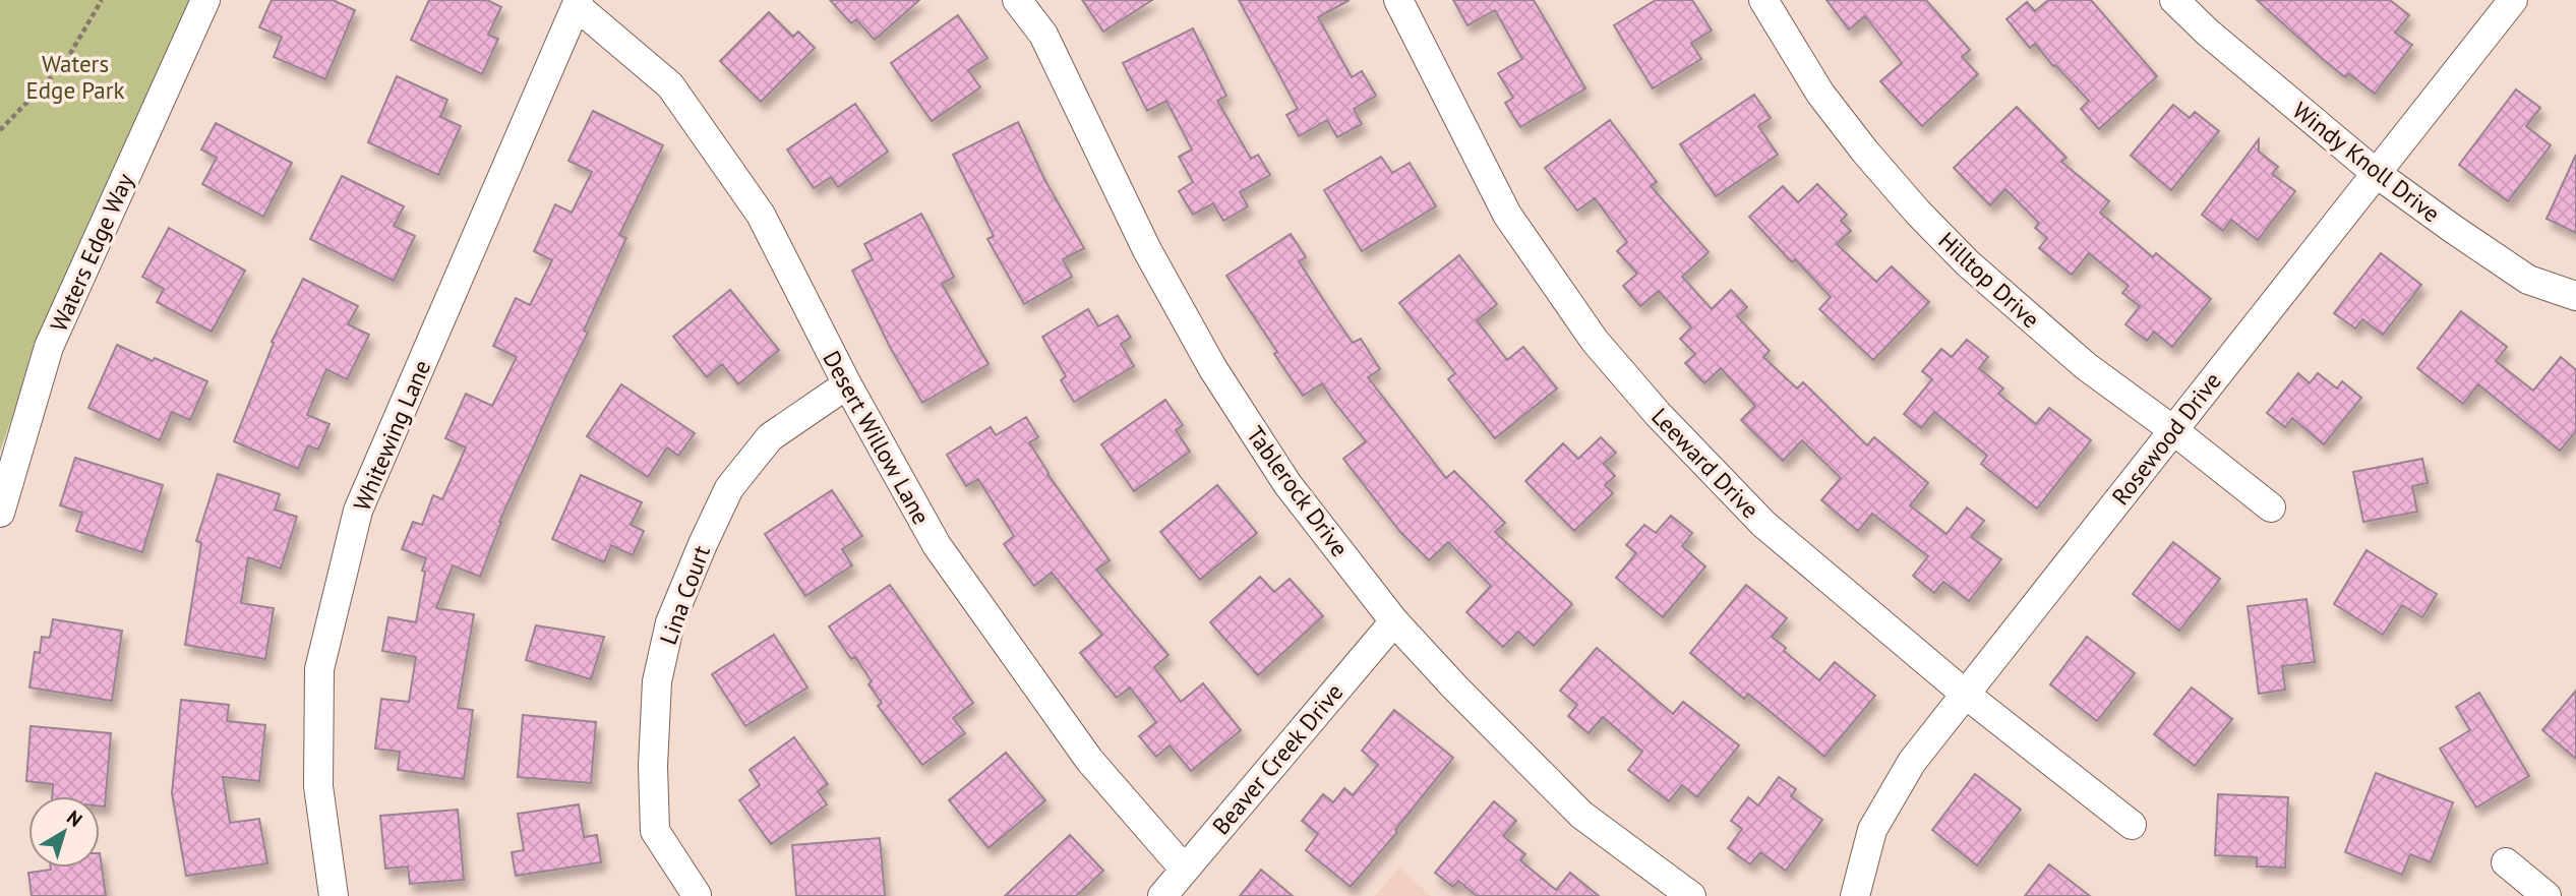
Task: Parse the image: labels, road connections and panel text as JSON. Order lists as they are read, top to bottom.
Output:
{
  "streets": {
    "street": [
      "Windy Knoll Drive",
      "Waters Edge Way",
      "Hilltop Drive",
      "Whitewing Lane",
      "Desert Willow Lane",
      "Rosewood Drive",
      "Leeward Drive",
      "Tablerock Drive",
      "Lina Court",
      "Beaver Creek Drive"
    ]
  },
  "crossings": [
    ["Windy Knoll Drive", "Rosewood Drive"],
    ["Hilltop Drive", "Rosewood Drive"],
    ["Whitewing Lane", "Desert Willow Lane"],
    ["Desert Willow Lane", "Lina Court"],
    ["Desert Willow Lane", "Beaver Creek Drive"],
    ["Rosewood Drive", "Leeward Drive"],
    ["Tablerock Drive", "Beaver Creek Drive"]
  ],
  "parks": ["Waters Edge Park"],
  "north": "top right"
}
